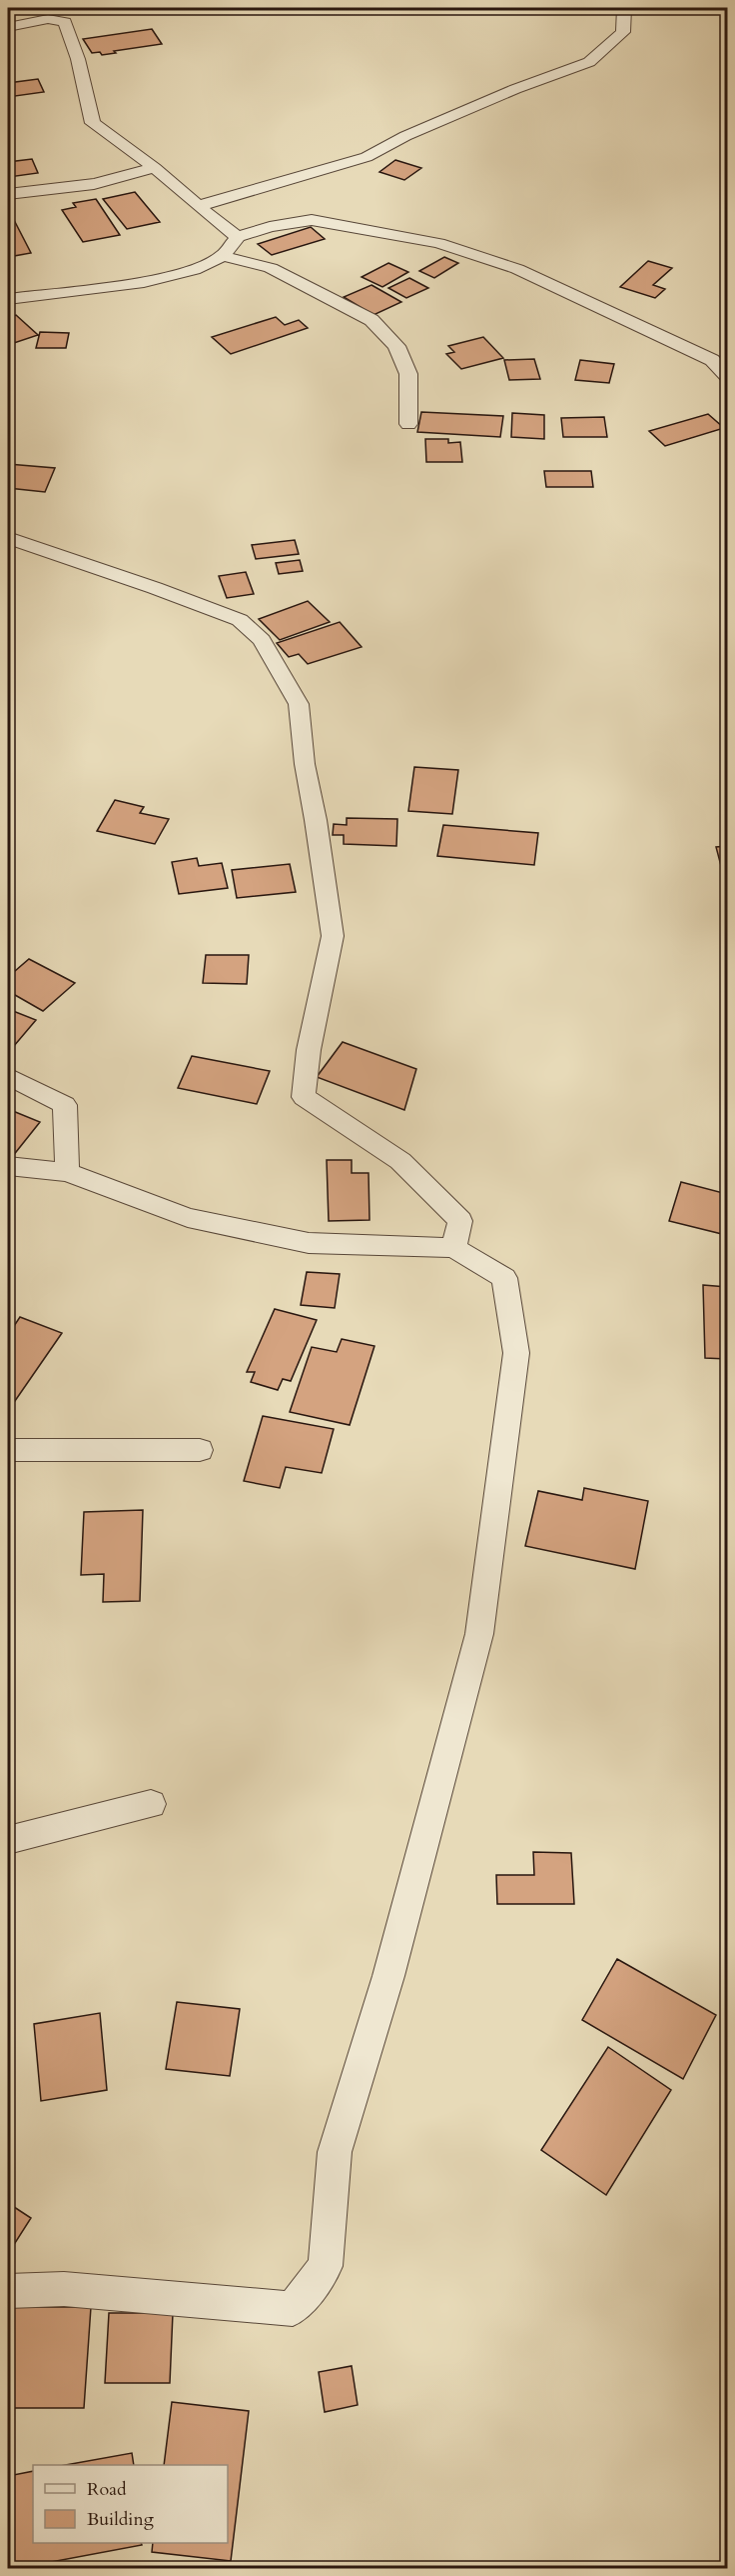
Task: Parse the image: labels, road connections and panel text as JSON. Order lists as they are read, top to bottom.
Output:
{
  "legend": ["Road", "Building"]
}
